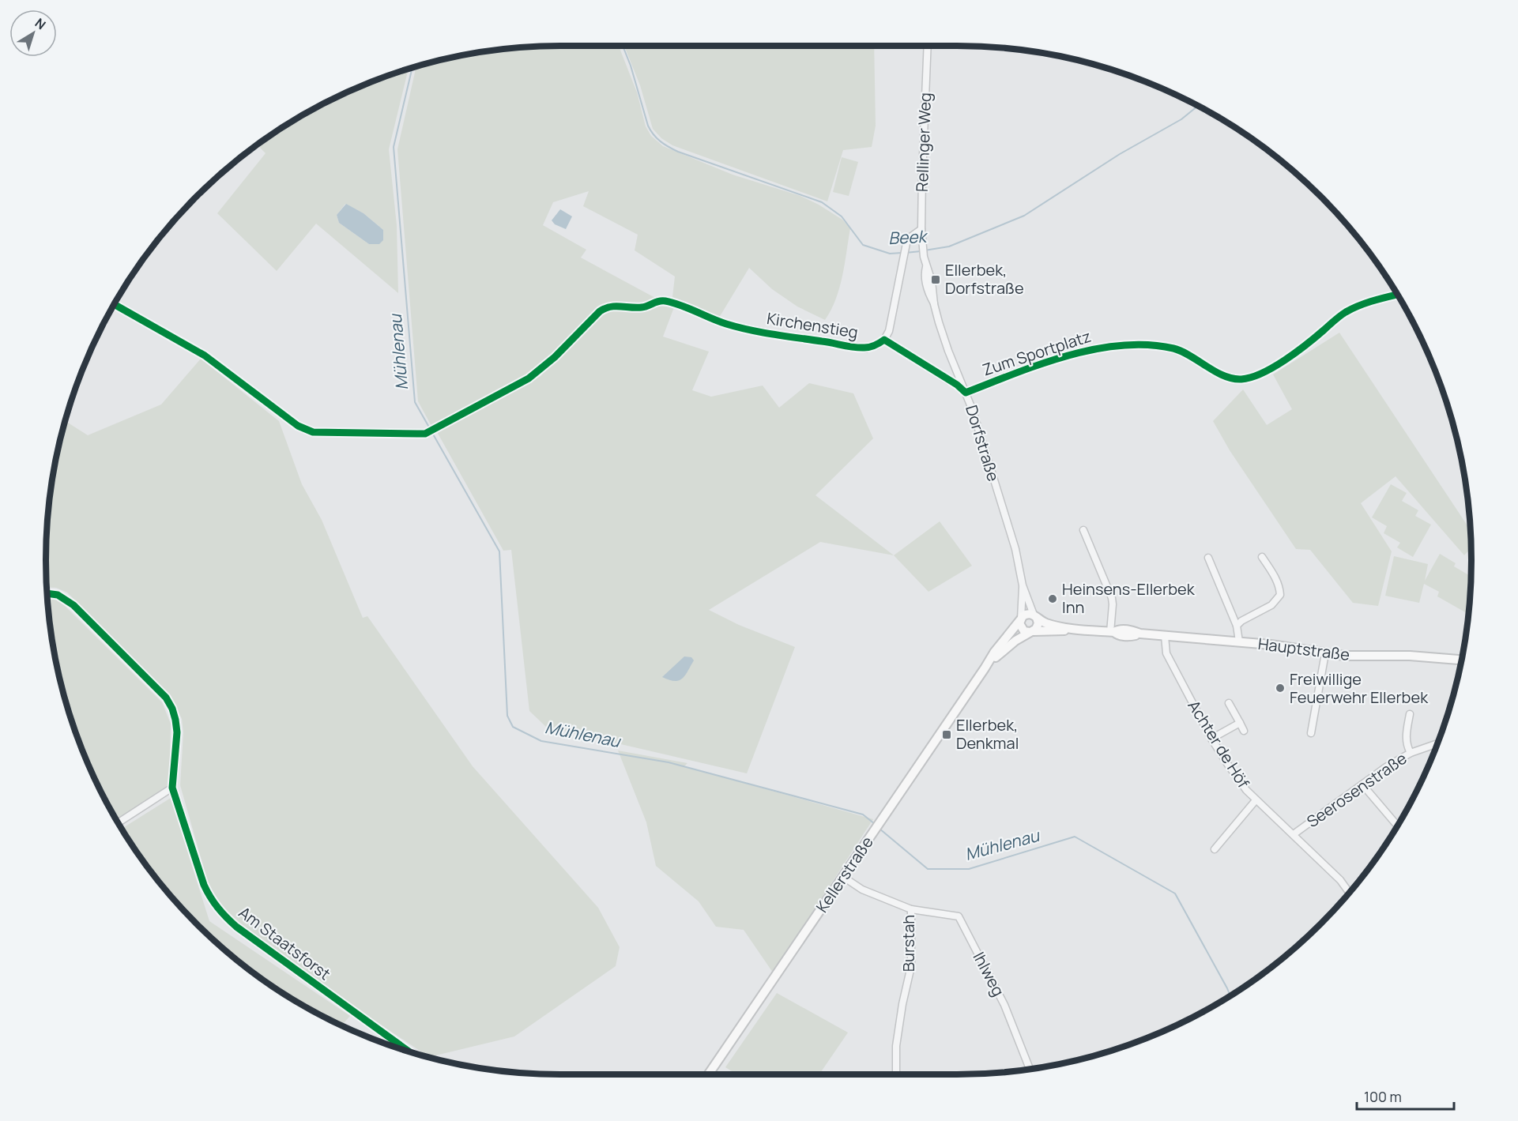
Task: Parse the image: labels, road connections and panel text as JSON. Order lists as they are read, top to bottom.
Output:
{
  "streets": {
    "main road": ["Hauptstraße", "Kellerstraße"],
    "street": [
      "Rellinger Weg",
      "Kirchenstieg",
      "Zum Sportplatz",
      "Dorfstraße",
      "Achter de Höf",
      "Seerosenstraße",
      "Am Staatsforst",
      "Burstah",
      "Ihlweg"
    ]
  },
  "crossings": [
    ["Rellinger Weg", "Dorfstraße"],
    ["Zum Sportplatz", "Dorfstraße"],
    ["Dorfstraße", "Hauptstraße"],
    ["Dorfstraße", "Kellerstraße"],
    ["Hauptstraße", "Achter de Höf"],
    ["Hauptstraße", "Kellerstraße"],
    ["Achter de Höf", "Seerosenstraße"],
    ["Kellerstraße", "Burstah"],
    ["Burstah", "Ihlweg"]
  ],
  "water": ["Beek", "Mühlenau"],
  "places": {
    "transit": ["Ellerbek, Dorfstraße", "Ellerbek, Denkmal"],
    "other": ["Heinsens-Ellerbek Inn", "Freiwillige Feuerwehr Ellerbek"]
  },
  "scale_bar": "100 m",
  "north": "top right"
}
